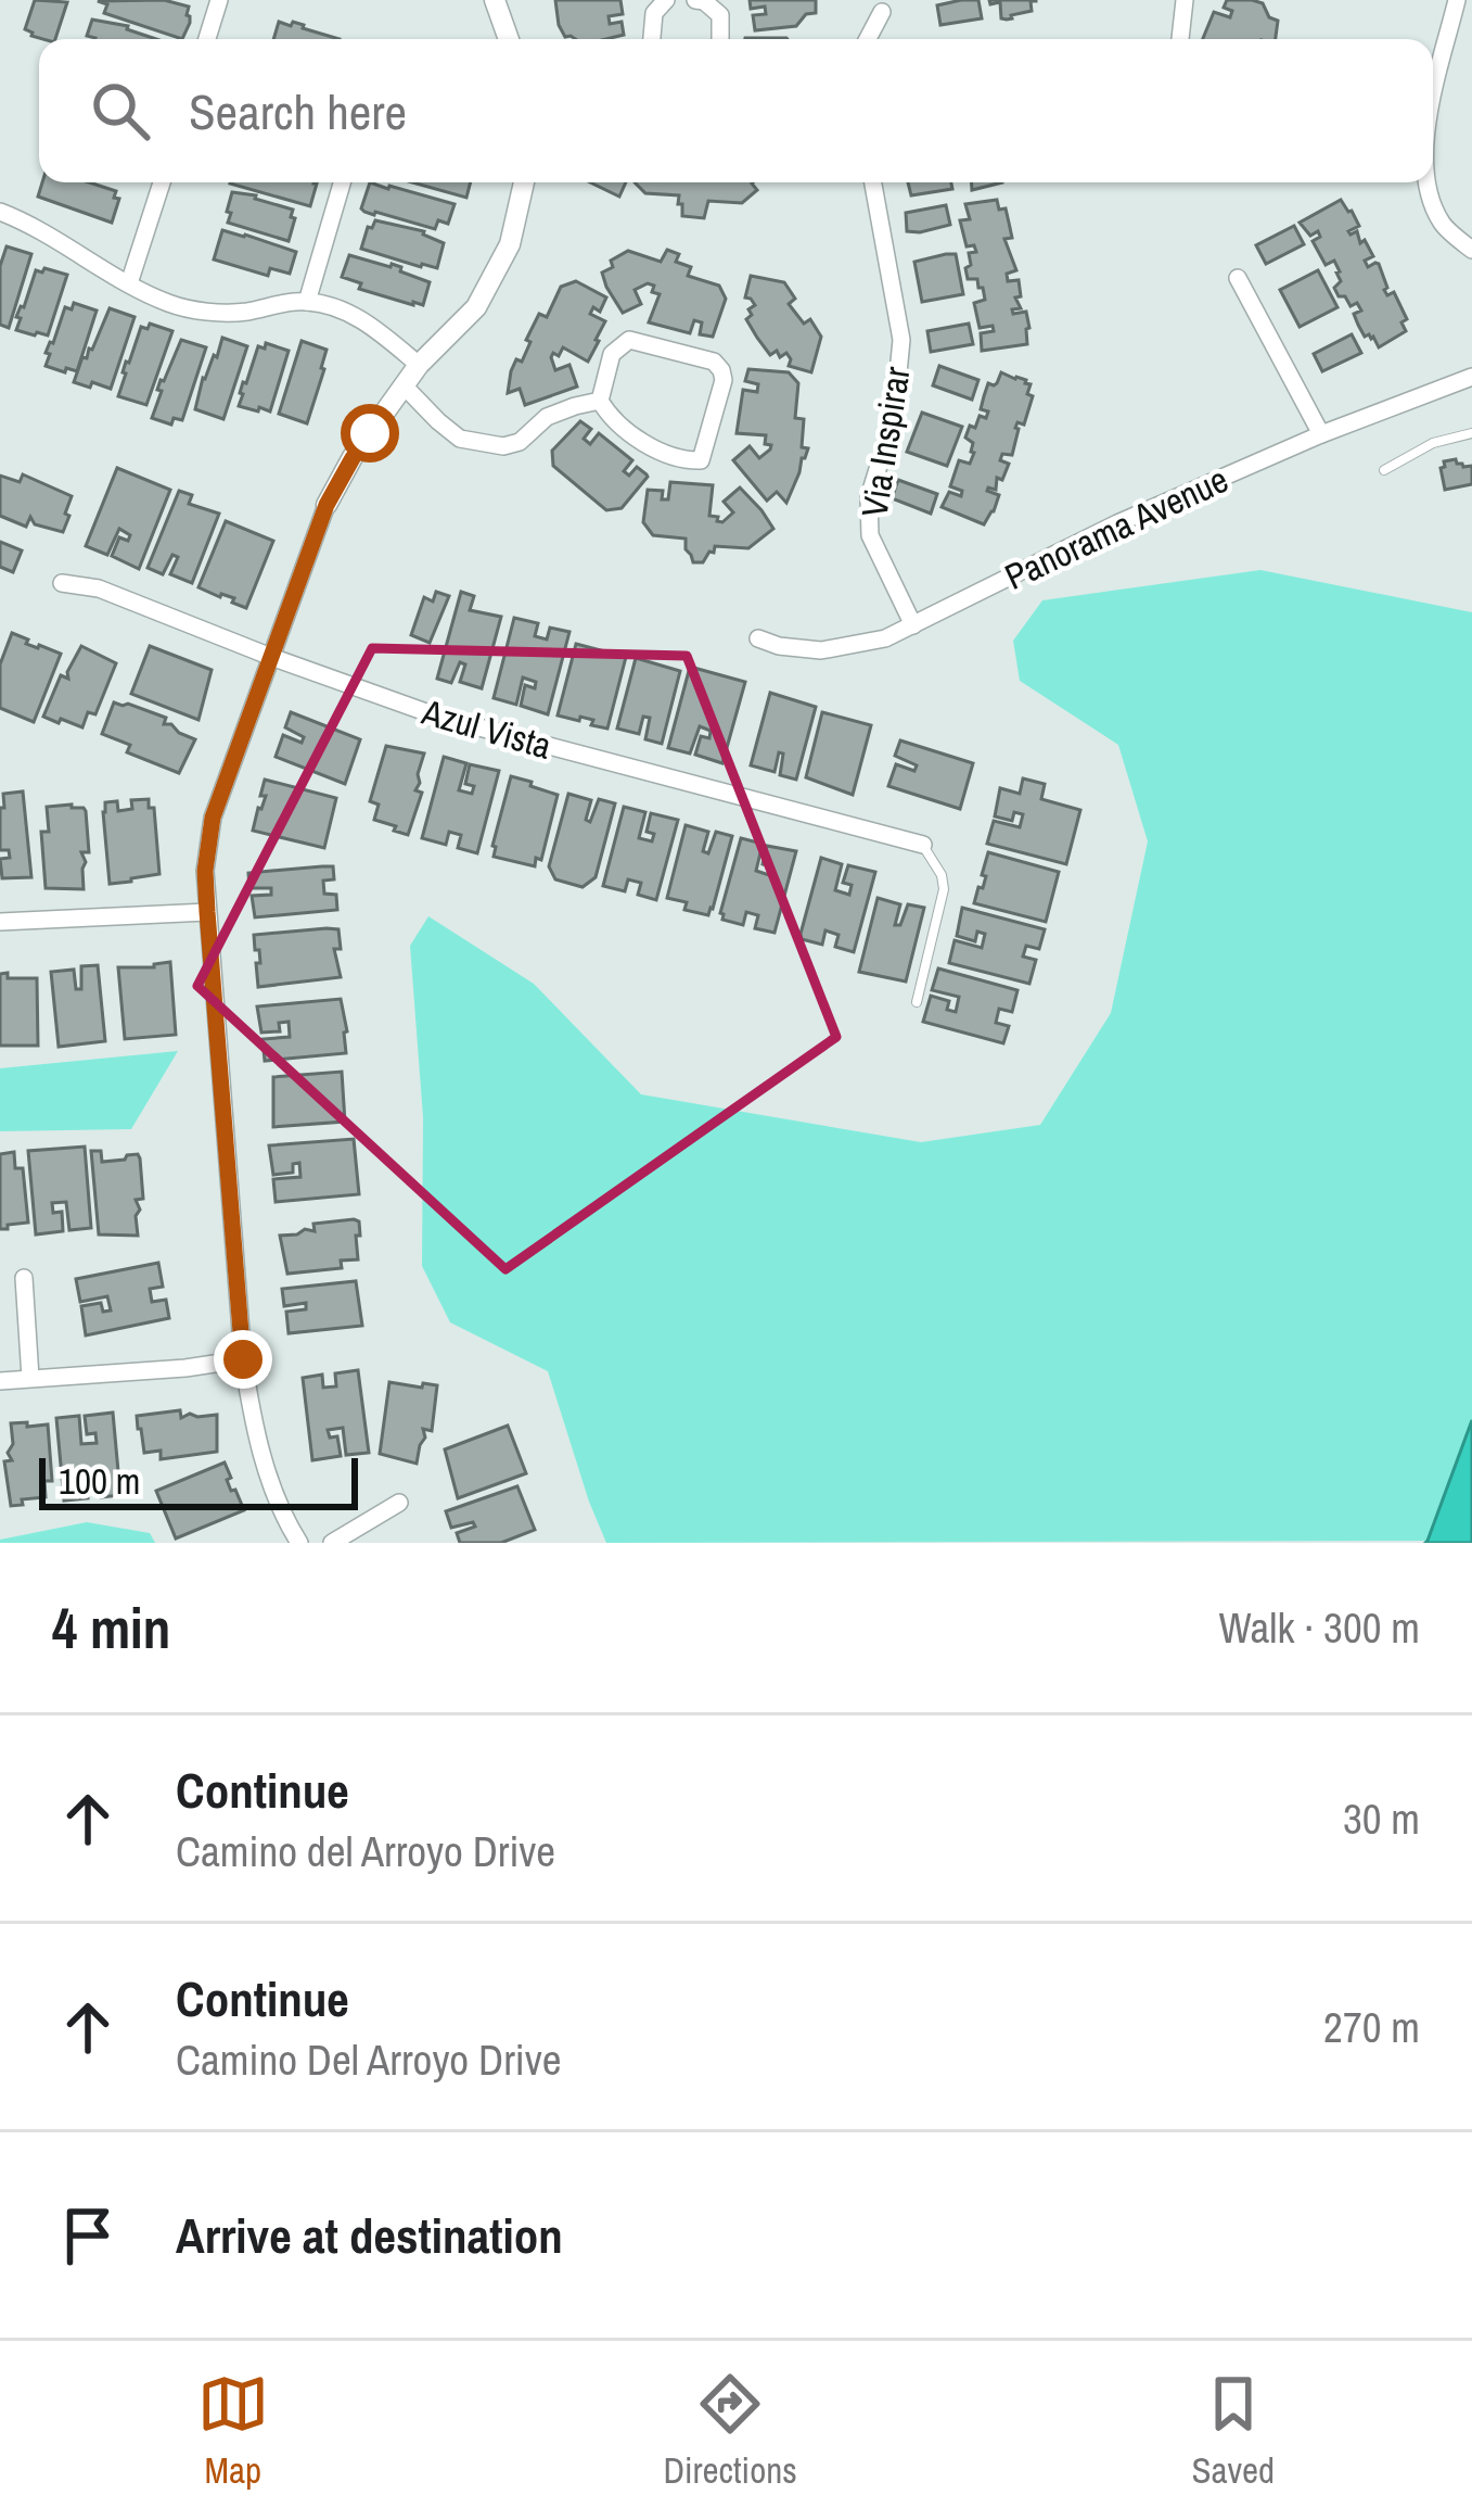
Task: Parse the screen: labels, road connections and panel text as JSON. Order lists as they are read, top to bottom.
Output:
{
  "streets": {
    "street": ["Via Inspirar", "Panorama Avenue", "Azul Vista"]
  },
  "crossings": [
    ["Via Inspirar", "Panorama Avenue"]
  ],
  "scale_bar": "100 m",
  "page": {
    "search": "Search here",
    "scale": "100 m",
    "heading": ["4 min", "Walk · 300 m"],
    "list": [
      ["Continue", "Camino del Arroyo Drive", "30 m"],
      ["Continue", "Camino Del Arroyo Drive", "270 m"],
      "Arrive at destination"
    ],
    "nav": ["Map", "Directions", "Saved"]
  }
}
